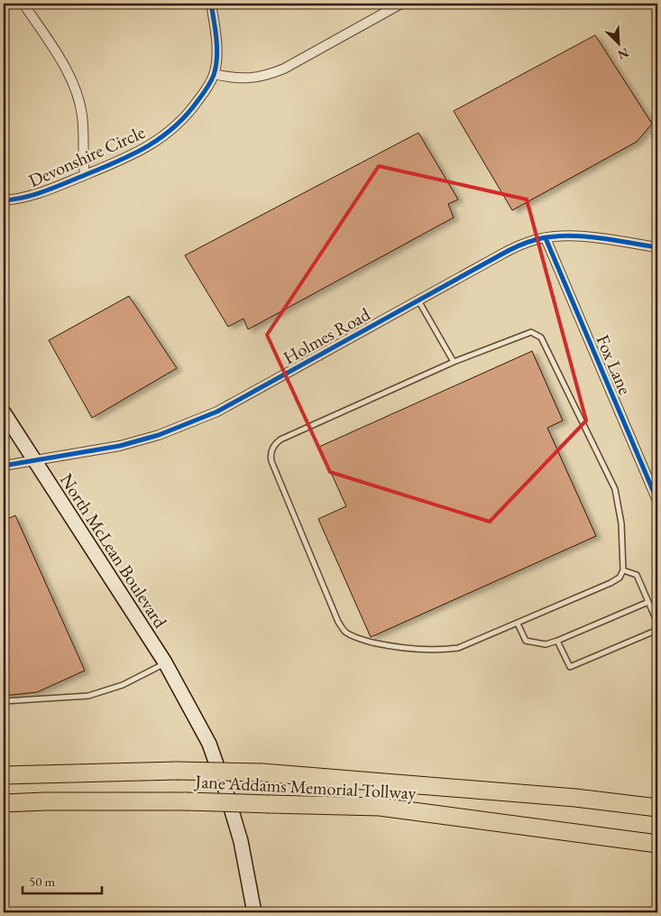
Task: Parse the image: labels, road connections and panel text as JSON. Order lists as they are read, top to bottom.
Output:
{
  "streets": {
    "highway": ["Jane Addams Memorial Tollway"],
    "main road": ["North McLean Boulevard"],
    "street": ["Devonshire Circle", "Holmes Road", "Fox Lane"]
  },
  "crossings": [
    ["Holmes Road", "Fox Lane"],
    ["Holmes Road", "North McLean Boulevard"]
  ],
  "scale_bar": "50 m",
  "north": "bottom right"
}
